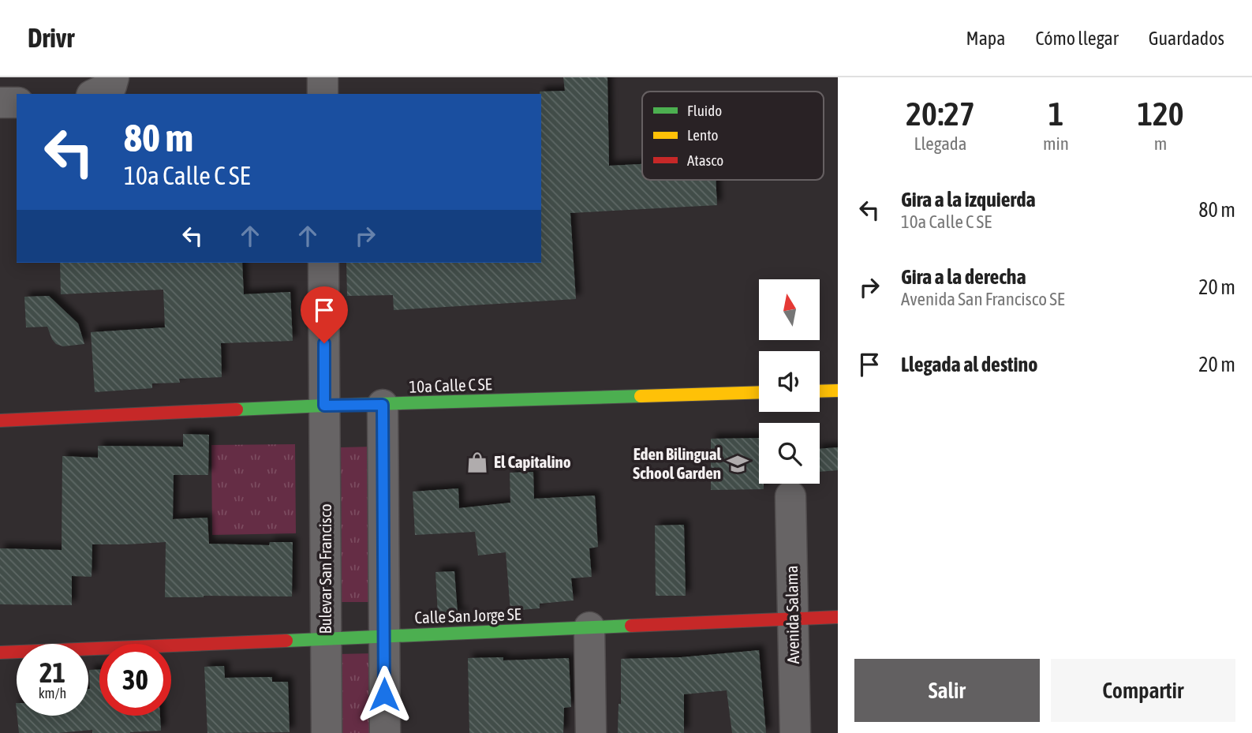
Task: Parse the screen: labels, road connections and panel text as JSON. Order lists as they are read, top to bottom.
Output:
{
  "streets": {
    "street": [
      "10a Calle C SE",
      "Bulevar San Francisco",
      "Avenida Salama",
      "Calle San Jorge SE"
    ]
  },
  "crossings": [
    ["10a Calle C SE", "Bulevar San Francisco"],
    ["Bulevar San Francisco", "Calle San Jorge SE"],
    ["Avenida Salama", "Calle San Jorge SE"]
  ],
  "places": {
    "shop": ["El Capitalino"],
    "school or university": ["Eden Bilingual School Garden"]
  },
  "legend": ["Fluido", "Lento", "Atasco"],
  "north": "top",
  "page": {
    "header": "Drivr",
    "nav": ["Mapa", "Cómo llegar", "Guardados"],
    "eta": [
      "20:27",
      "Llegada",
      "1",
      "min",
      "120",
      "m"
    ],
    "turn": ["80 m", "10a Calle C SE"],
    "list": [
      {
        "name": "Gira a la izquierda",
        "note": "10a Calle C SE",
        "value": "80 m"
      },
      {
        "name": "Gira a la derecha",
        "note": "Avenida San Francisco SE",
        "value": "20 m"
      },
      {
        "name": "Llegada al destino",
        "value": "20 m"
      }
    ],
    "speed": "21 km/h",
    "limit": "30",
    "buttons": ["Salir", "Compartir"]
  }
}
